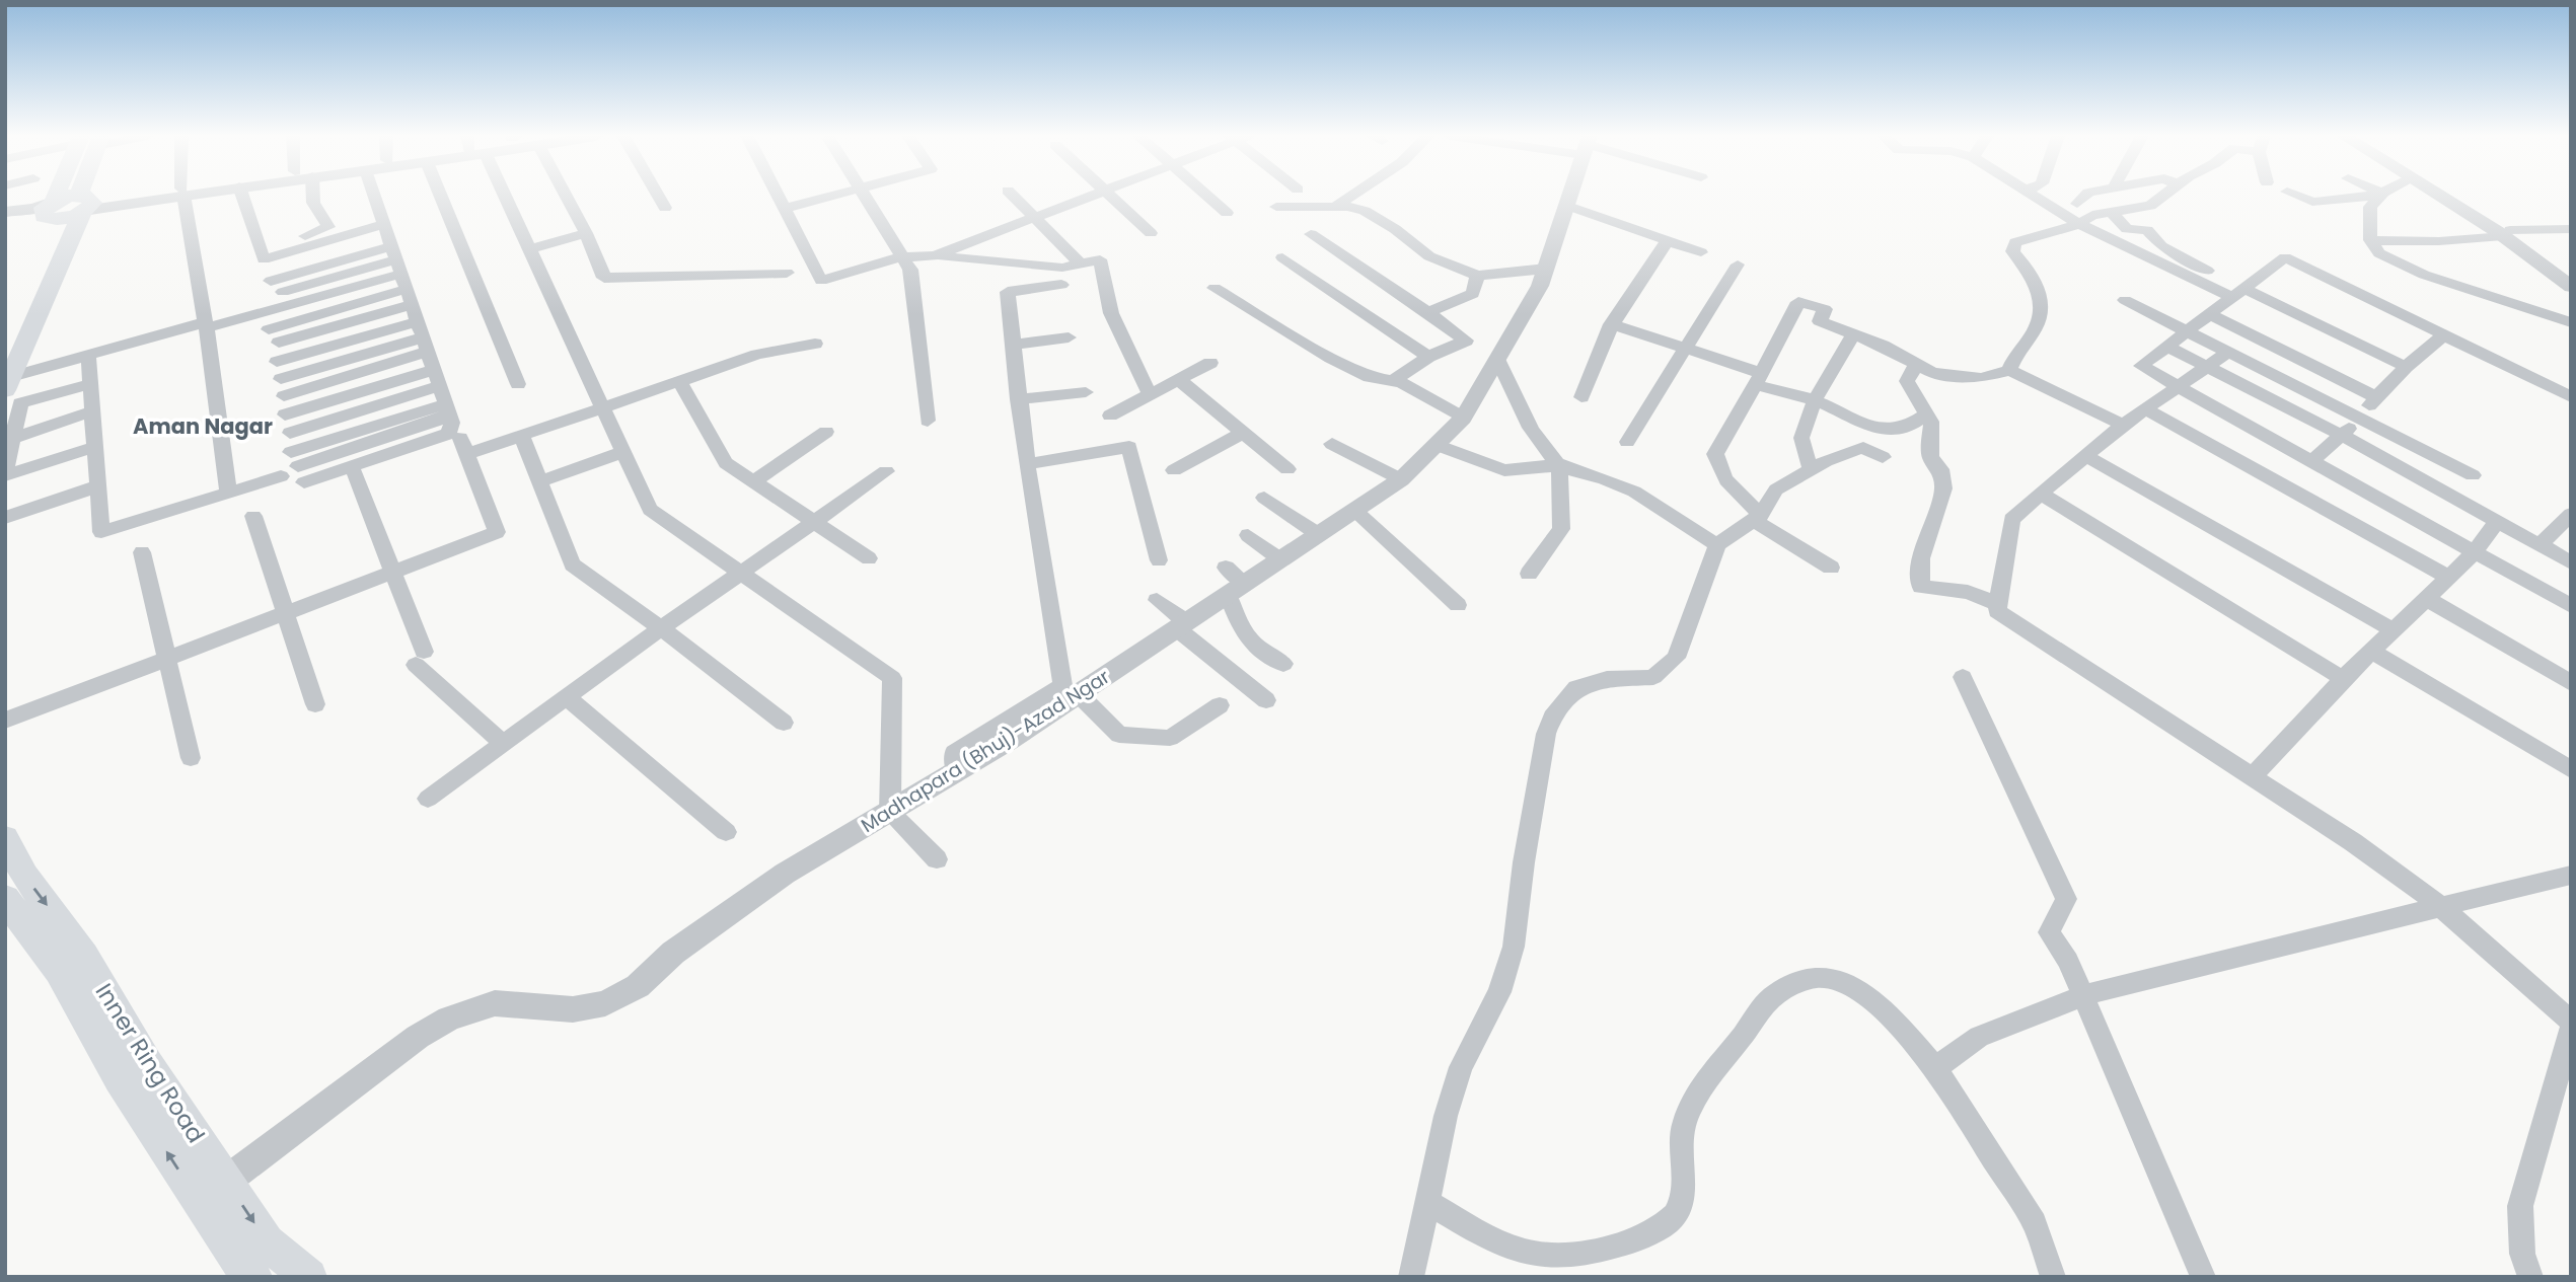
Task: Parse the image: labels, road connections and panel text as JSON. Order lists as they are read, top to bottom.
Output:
{
  "streets": {
    "main road": ["Inner Ring Road"],
    "street": ["Madhapara (Bhuj)-Azad Ngar"]
  },
  "crossings": [
    ["Madhapara (Bhuj)-Azad Ngar", "Inner Ring Road"]
  ],
  "districts": ["Aman Nagar"]
}
